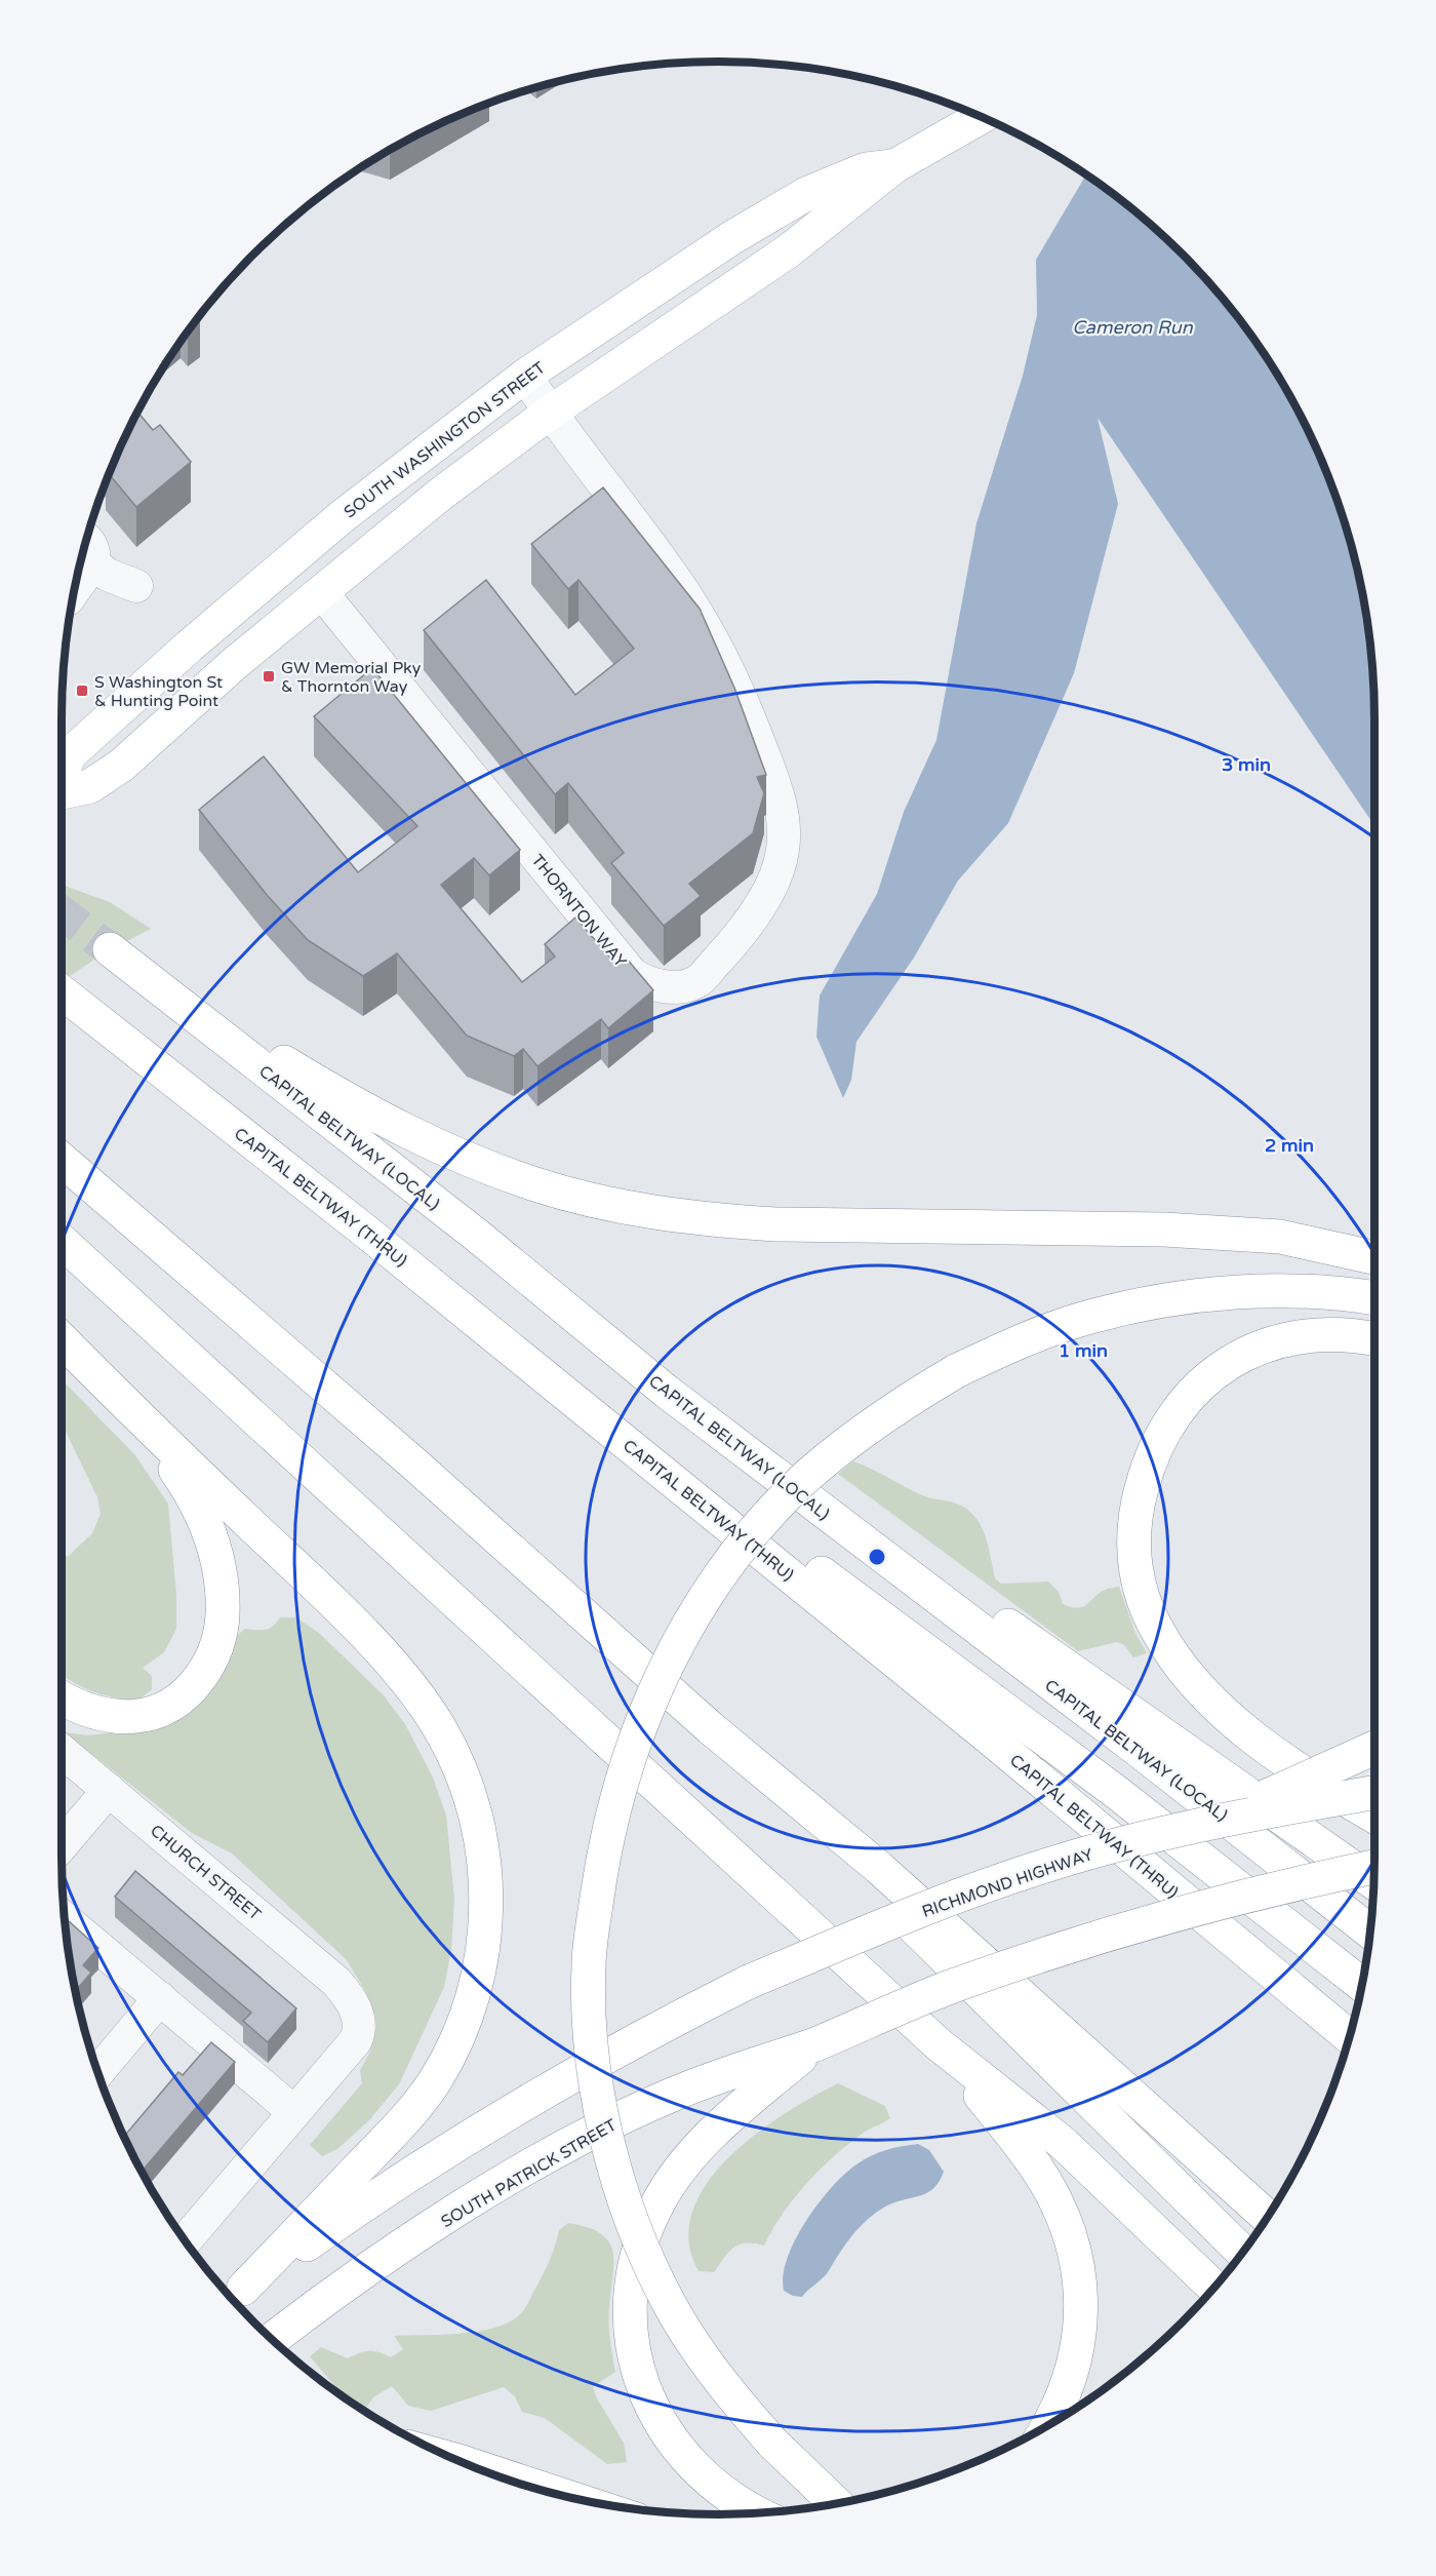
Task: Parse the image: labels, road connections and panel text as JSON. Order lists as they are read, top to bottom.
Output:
{
  "streets": {
    "main road": [
      "SOUTH WASHINGTON STREET",
      "CAPITAL BELTWAY (LOCAL)",
      "CAPITAL BELTWAY (THRU)",
      "RICHMOND HIGHWAY",
      "SOUTH PATRICK STREET"
    ],
    "street": ["THORNTON WAY", "CHURCH STREET"]
  },
  "crossings": [
    ["SOUTH WASHINGTON STREET", "THORNTON WAY"]
  ],
  "water": ["Cameron Run"],
  "places": {
    "transit": ["GW Memorial Pky & Thornton Way", "S Washington St & Hunting Point"]
  },
  "rings": ["3 min", "2 min", "1 min"]
}
